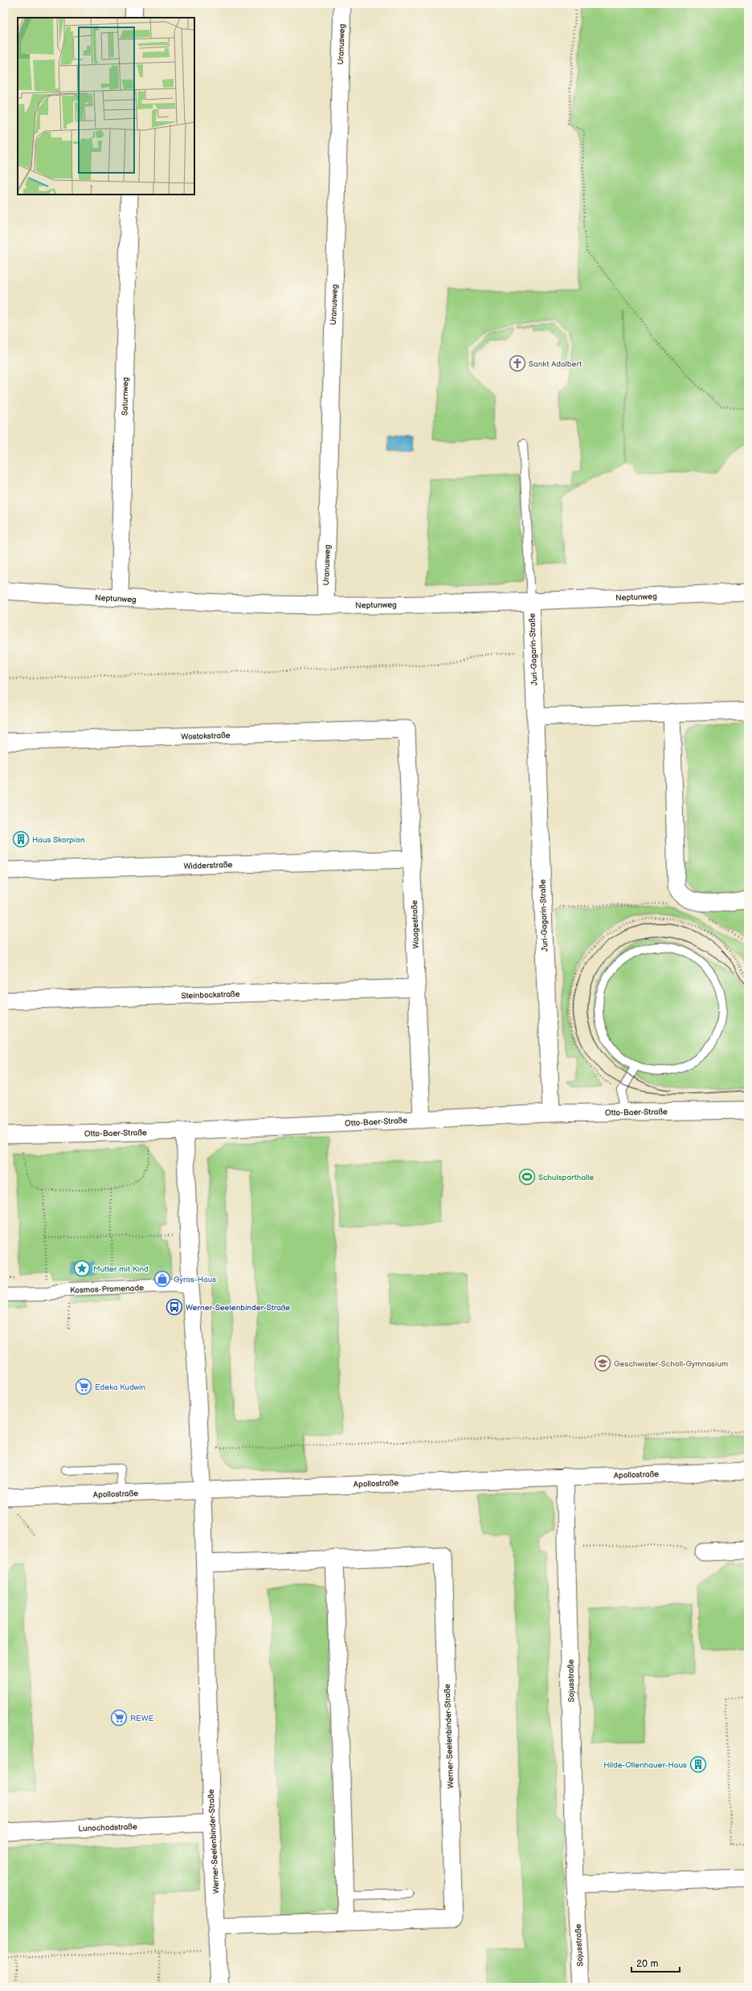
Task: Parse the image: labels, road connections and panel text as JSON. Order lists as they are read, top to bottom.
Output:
{
  "streets": {
    "street": [
      "Uranusweg",
      "Saturnweg",
      "Neptunweg",
      "Juri-Gagarin-Straße",
      "Wostokstraße",
      "Widderstraße",
      "Waagestraße",
      "Steinbockstraße",
      "Otto-Baer-Straße",
      "Kosmos-Promenade",
      "Apollostraße",
      "Sojusstraße",
      "Werner-Seelenbinder-Straße",
      "Lunochodstraße"
    ]
  },
  "crossings": [
    ["Uranusweg", "Neptunweg"],
    ["Saturnweg", "Neptunweg"],
    ["Neptunweg", "Juri-Gagarin-Straße"],
    ["Juri-Gagarin-Straße", "Otto-Baer-Straße"],
    ["Wostokstraße", "Waagestraße"],
    ["Widderstraße", "Waagestraße"],
    ["Waagestraße", "Steinbockstraße"],
    ["Waagestraße", "Otto-Baer-Straße"],
    ["Otto-Baer-Straße", "Werner-Seelenbinder-Straße"],
    ["Kosmos-Promenade", "Werner-Seelenbinder-Straße"],
    ["Apollostraße", "Sojusstraße"],
    ["Apollostraße", "Werner-Seelenbinder-Straße"],
    ["Werner-Seelenbinder-Straße", "Lunochodstraße"]
  ],
  "places": {
    "church": ["Sankt Adalbert"],
    "building": ["Haus Skorpion", "Hilde-Ollenhauer-Haus"],
    "sports": ["Schulsporthalle"],
    "place": ["Mutter mit Kind"],
    "shop": ["Gyros-Haus"],
    "bus stop": ["Werner-Seelenbinder-Straße"],
    "school or university": ["Geschwister-Scholl-Gymnasium"],
    "supermarket": ["Edeka Kudwin", "REWE"]
  },
  "scale_bar": "20 m"
}
